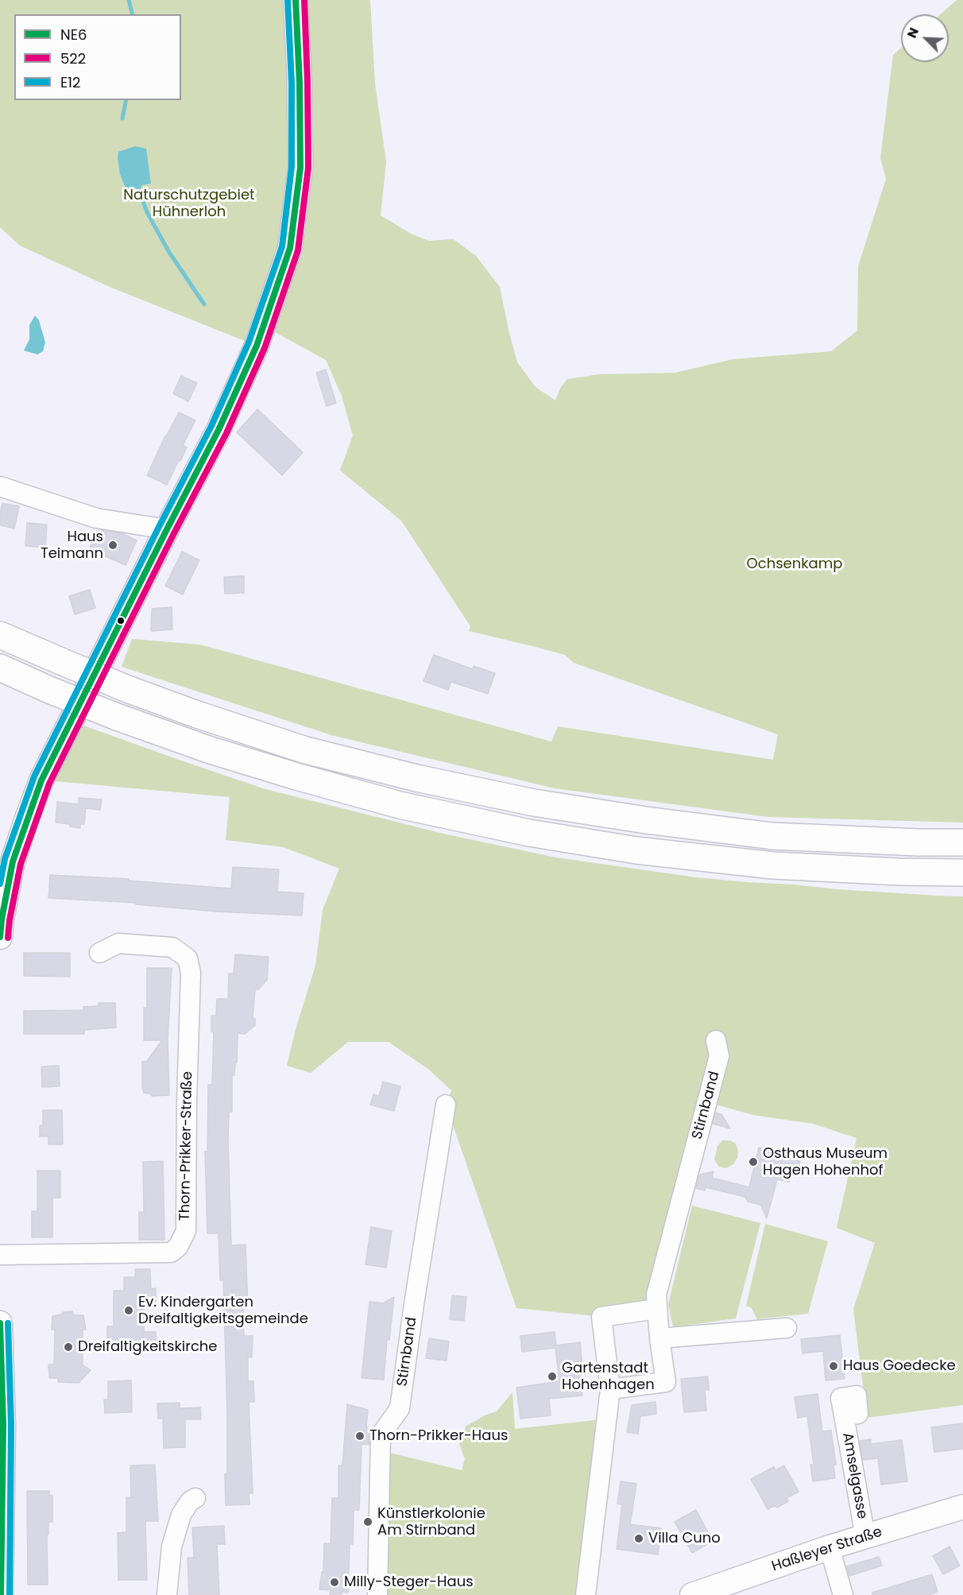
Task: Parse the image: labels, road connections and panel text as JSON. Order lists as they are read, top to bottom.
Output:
{
  "streets": {
    "main road": ["Haßleyer Straße"],
    "street": ["Stirnband", "Thorn-Prikker-Straße", "Amselgasse"]
  },
  "crossings": [
    ["Amselgasse", "Haßleyer Straße"]
  ],
  "parks": ["Naturschutzgebiet Hühnerloh", "Ochsenkamp"],
  "places": [
    "Haus Teimann",
    "Osthaus Museum Hagen Hohenhof",
    "Ev. Kindergarten Dreifaltigkeitsgemeinde",
    "Dreifaltigkeitskirche",
    "Haus Goedecke",
    "Gartenstadt Hohenhagen",
    "Thorn-Prikker-Haus",
    "Künstlerkolonie Am Stirnband",
    "Villa Cuno",
    "Milly-Steger-Haus"
  ],
  "lines": ["transit line NE6", "transit line 522", "transit line E12"],
  "legend": ["NE6", "522", "E12"],
  "north": "top left"
}
